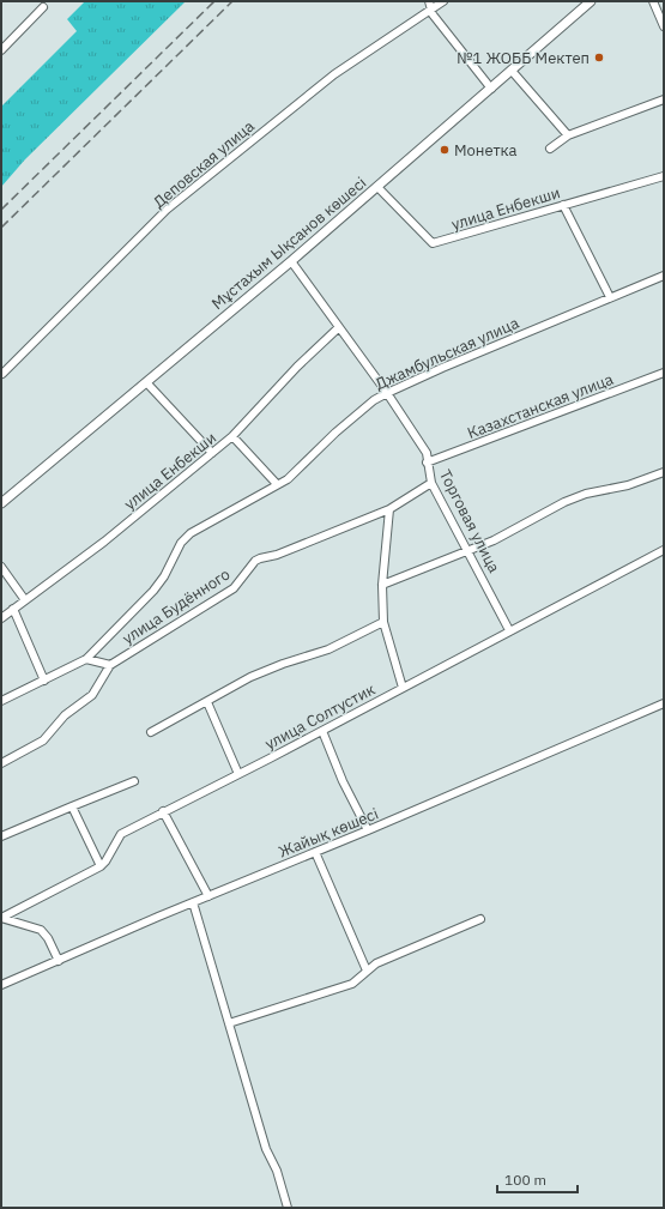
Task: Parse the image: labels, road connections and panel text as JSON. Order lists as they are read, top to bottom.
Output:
{
  "streets": {
    "main road": ["Мұстахым Ықсанов көшесі"],
    "street": [
      "Деповская улица",
      "улица Енбекши",
      "Джамбульская улица",
      "Казахстанская улица",
      "Торговая улица",
      "улица Будённого",
      "улица Солтустик",
      "Жайық көшесі"
    ]
  },
  "crossings": [
    ["улица Енбекши", "Мұстахым Ықсанов көшесі"],
    ["улица Енбекши", "Торговая улица"],
    ["Мұстахым Ықсанов көшесі", "Торговая улица"],
    ["Джамбульская улица", "Торговая улица"],
    ["Казахстанская улица", "Торговая улица"],
    ["Торговая улица", "улица Будённого"],
    ["Торговая улица", "улица Солтустик"]
  ],
  "places": ["№1 ЖОББ Мектеп", "Монетка"],
  "scale_bar": "100 m"
}
